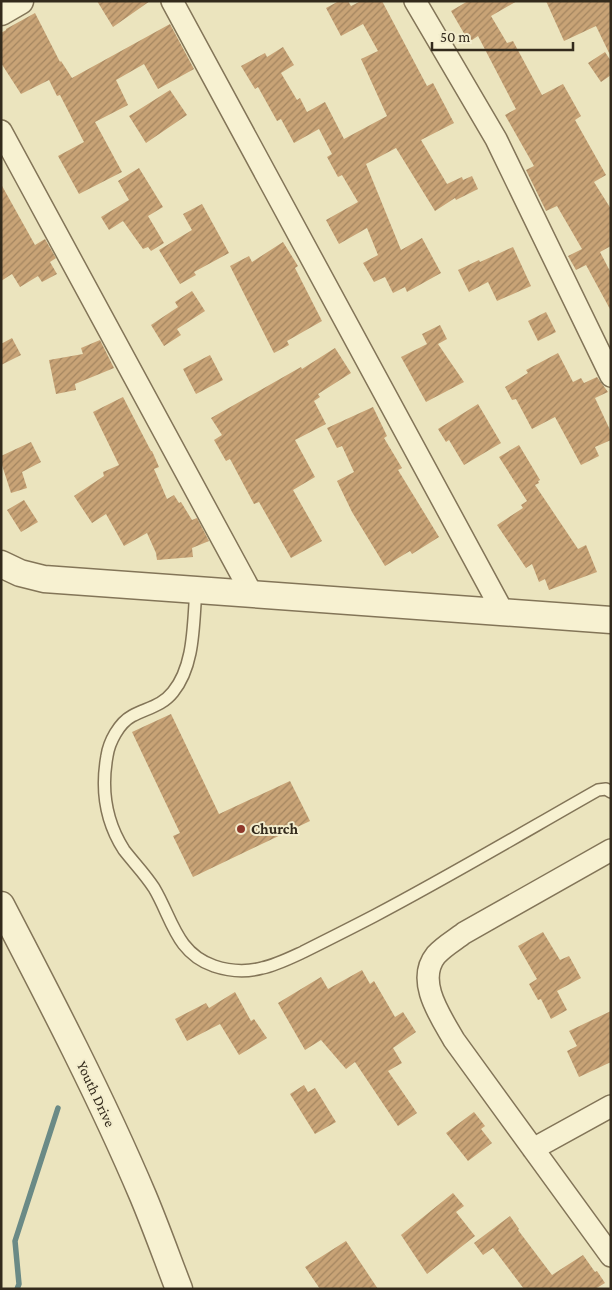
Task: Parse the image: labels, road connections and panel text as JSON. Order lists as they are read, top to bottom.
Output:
{
  "streets": {
    "street": ["Youth Drive"]
  },
  "places": ["Church"],
  "scale_bar": "50 m"
}
